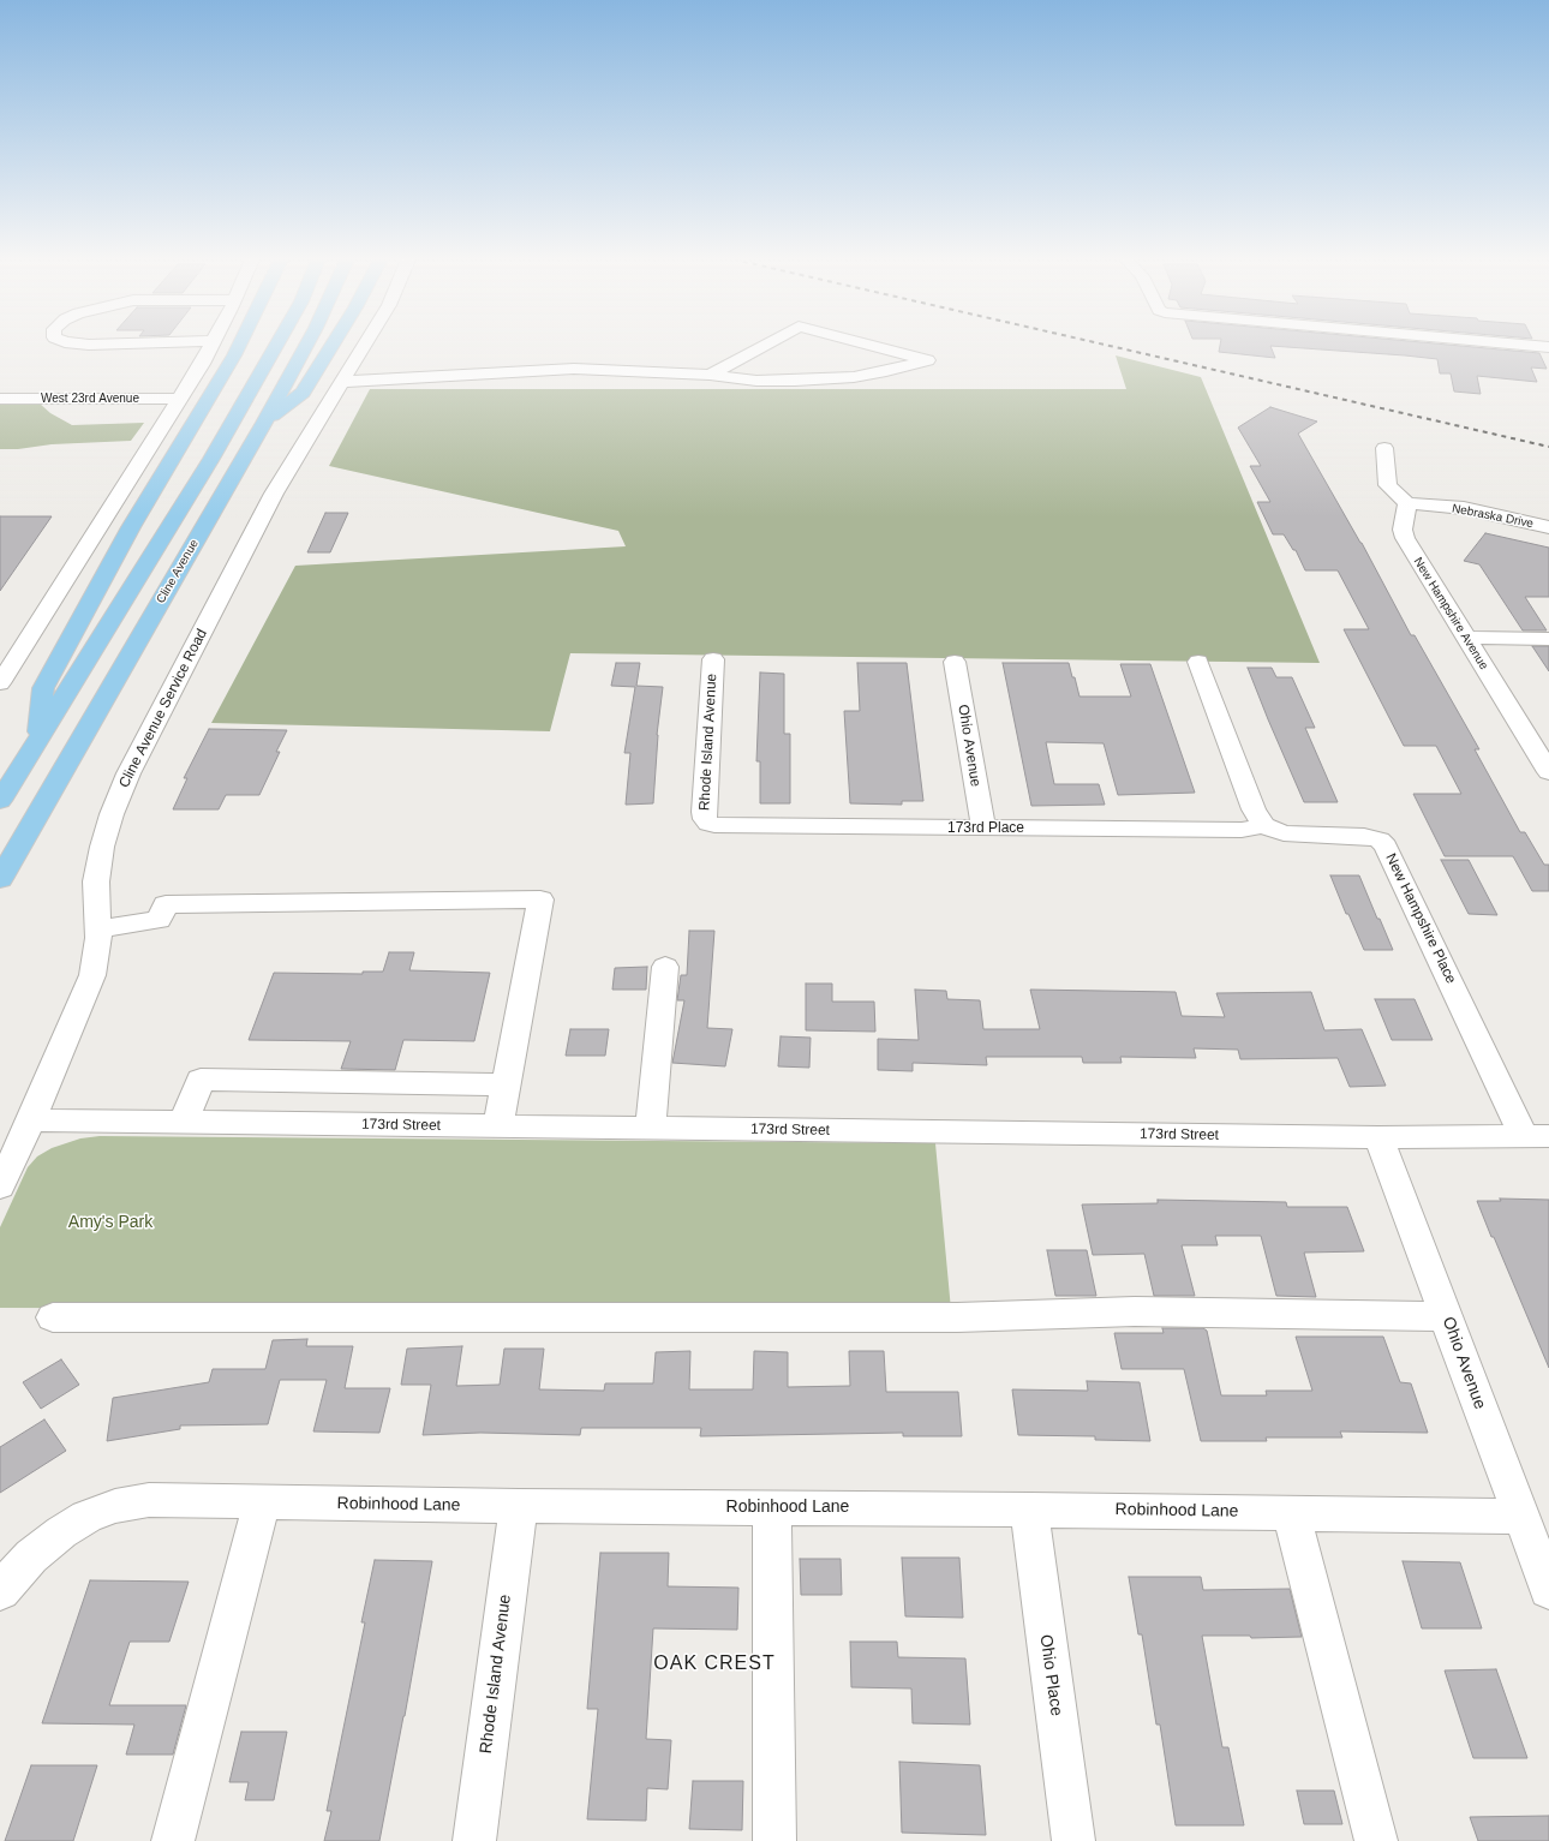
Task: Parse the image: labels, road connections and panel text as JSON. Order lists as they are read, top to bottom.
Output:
{
  "streets": {
    "highway": ["Cline Avenue"],
    "street": [
      "West 23rd Avenue",
      "Nebraska Drive",
      "New Hampshire Avenue",
      "Cline Avenue Service Road",
      "Rhode Island Avenue",
      "Ohio Avenue",
      "173rd Place",
      "New Hampshire Place",
      "173rd Street",
      "Robinhood Lane",
      "Ohio Place"
    ]
  },
  "crossings": [
    ["Nebraska Drive", "New Hampshire Avenue"],
    ["Cline Avenue Service Road", "173rd Street"],
    ["Rhode Island Avenue", "173rd Place"],
    ["Rhode Island Avenue", "Robinhood Lane"],
    ["Ohio Avenue", "173rd Place"],
    ["Ohio Avenue", "173rd Street"],
    ["Ohio Avenue", "Robinhood Lane"],
    ["173rd Place", "New Hampshire Place"],
    ["New Hampshire Place", "173rd Street"],
    ["Robinhood Lane", "Ohio Place"]
  ],
  "districts": ["OAK CREST"],
  "parks": ["Amy's Park"]
}
